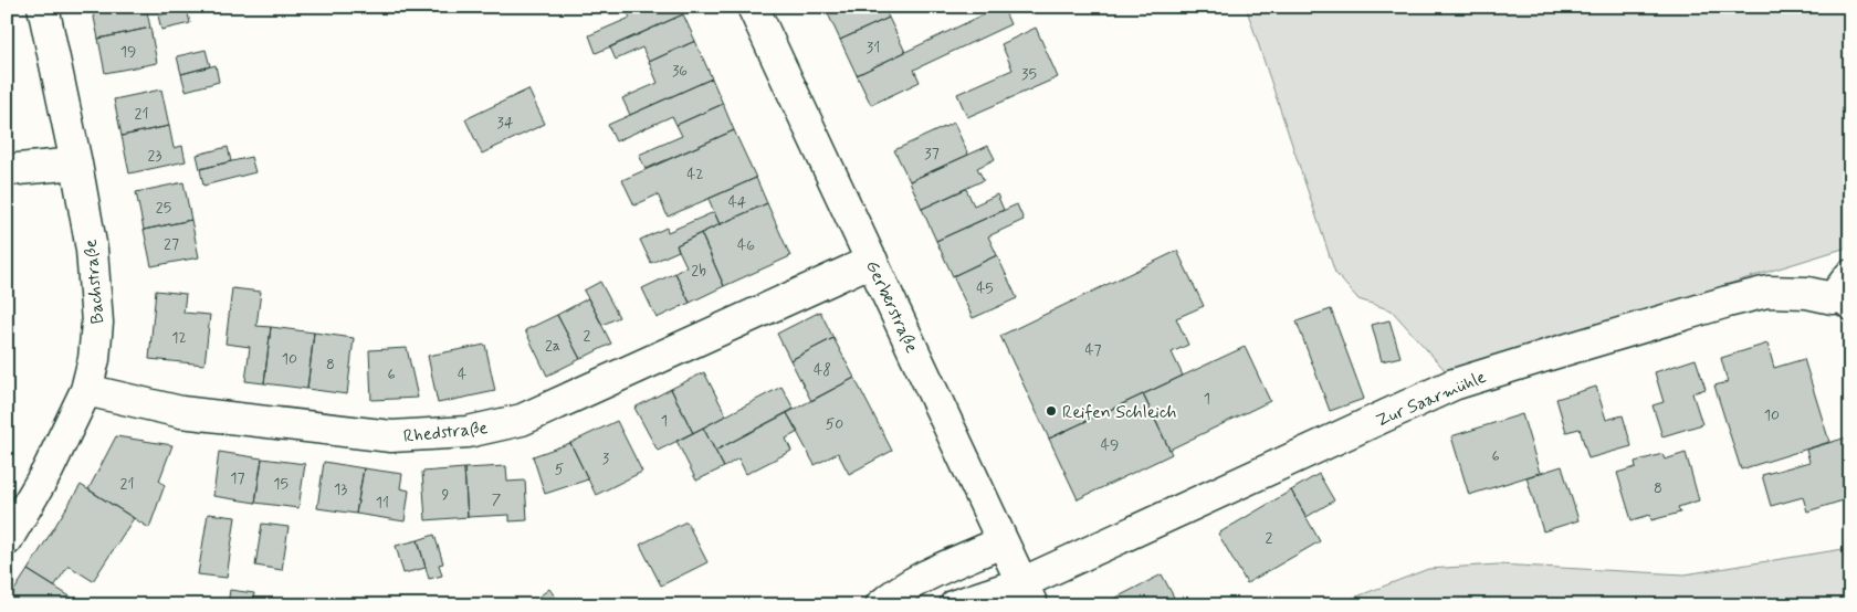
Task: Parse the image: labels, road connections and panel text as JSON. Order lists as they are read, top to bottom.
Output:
{
  "streets": {
    "street": [
      "Bachstraße",
      "Gerberstraße",
      "Zur Saarmühle",
      "Rhedstraße"
    ]
  },
  "crossings": [
    ["Bachstraße", "Rhedstraße"],
    ["Gerberstraße", "Zur Saarmühle"],
    ["Gerberstraße", "Rhedstraße"]
  ],
  "places": ["Reifen Schleich"],
  "house_numbers": [
    "31",
    "19",
    "36",
    "35",
    "21",
    "34",
    "37",
    "23",
    "42",
    "44",
    "25",
    "27",
    "46",
    "2b",
    "45",
    "2",
    "12",
    "2a",
    "47",
    "10",
    "8",
    "48",
    "6",
    "4",
    "1",
    "10",
    "1",
    "50",
    "49",
    "6",
    "3",
    "5",
    "17",
    "21",
    "15",
    "8",
    "13",
    "9",
    "7",
    "11",
    "2"
  ]
}
